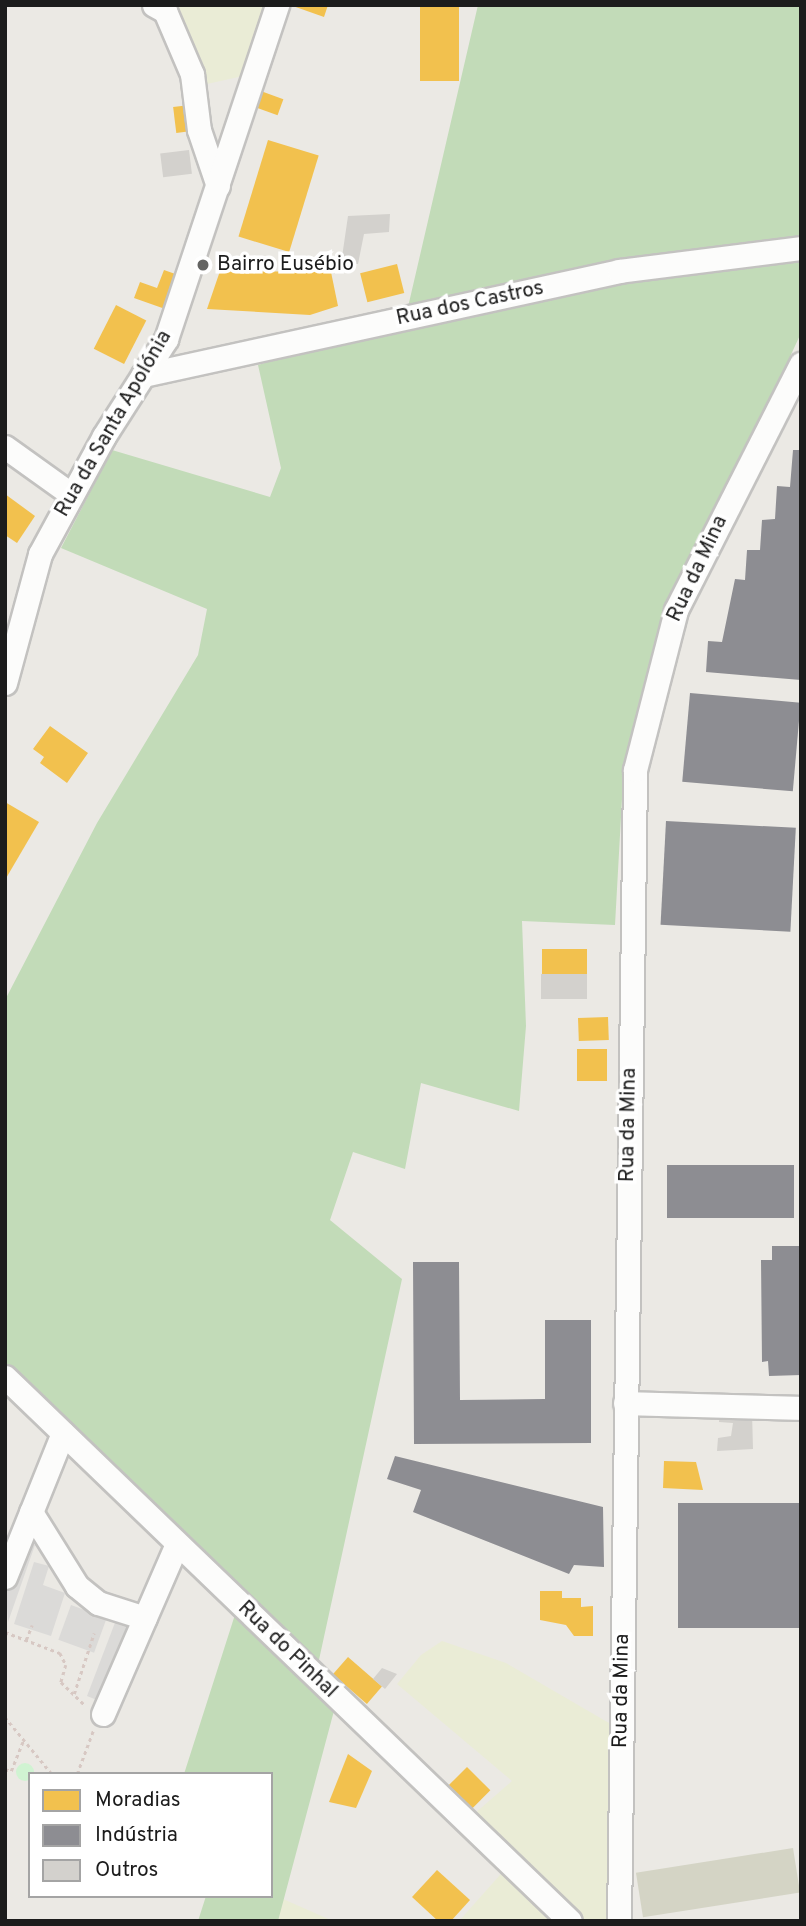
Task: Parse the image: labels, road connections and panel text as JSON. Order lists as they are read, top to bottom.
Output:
{
  "streets": {
    "street": [
      "Rua dos Castros",
      "Rua da Santa Apolónia",
      "Rua da Mina",
      "Rua do Pinhal"
    ]
  },
  "crossings": [
    ["Rua dos Castros", "Rua da Santa Apolónia"]
  ],
  "places": ["Bairro Eusébio"],
  "legend": ["Moradias", "Indústria", "Outros"]
}
